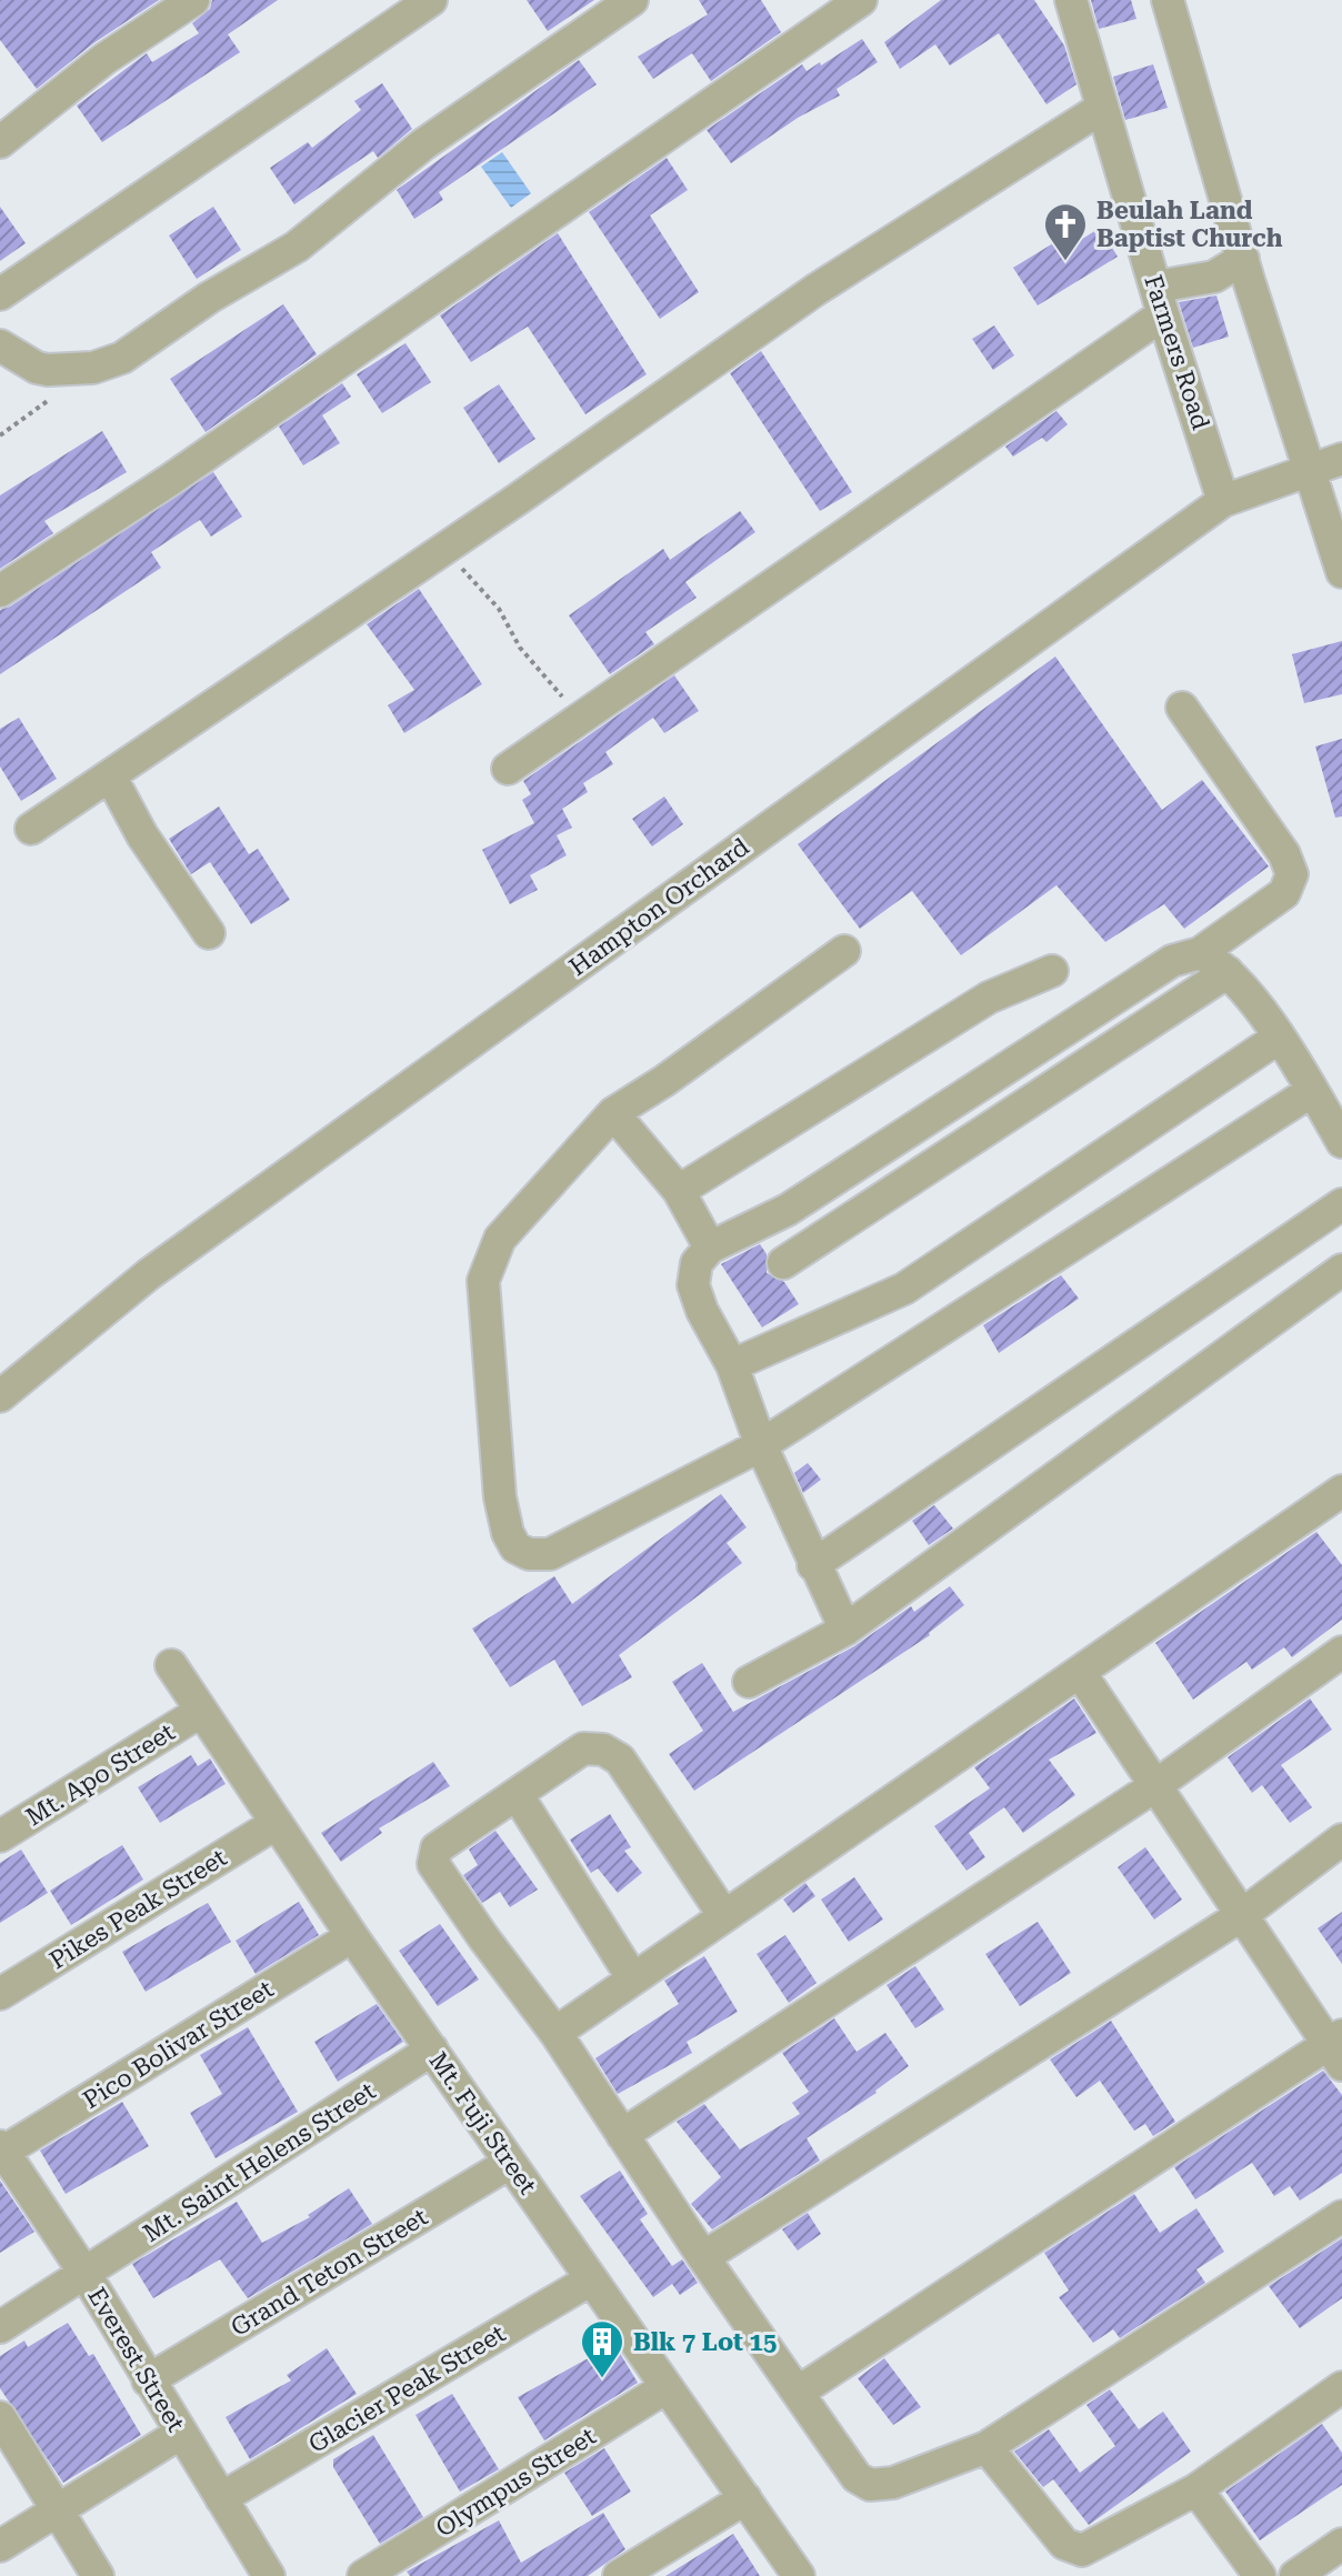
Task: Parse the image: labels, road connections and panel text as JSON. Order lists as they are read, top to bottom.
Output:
{
  "streets": {
    "street": [
      "Farmers Road",
      "Hampton Orchard",
      "Mt. Apo Street",
      "Pikes Peak Street",
      "Pico Bolivar Street",
      "Mt. Fuji Street",
      "Mt. Saint Helens Street",
      "Grand Teton Street",
      "Everest Street",
      "Glacier Peak Street",
      "Olympus Street"
    ]
  },
  "crossings": [
    ["Farmers Road", "Hampton Orchard"],
    ["Mt. Apo Street", "Mt. Fuji Street"],
    ["Pikes Peak Street", "Mt. Fuji Street"],
    ["Pico Bolivar Street", "Mt. Fuji Street"],
    ["Pico Bolivar Street", "Everest Street"],
    ["Mt. Fuji Street", "Mt. Saint Helens Street"],
    ["Mt. Fuji Street", "Grand Teton Street"],
    ["Mt. Fuji Street", "Glacier Peak Street"],
    ["Mt. Fuji Street", "Olympus Street"],
    ["Mt. Saint Helens Street", "Everest Street"],
    ["Grand Teton Street", "Everest Street"],
    ["Everest Street", "Glacier Peak Street"]
  ],
  "places": {
    "church": ["Beulah Land Baptist Church"],
    "building": ["Blk 7 Lot 15"]
  }
}
